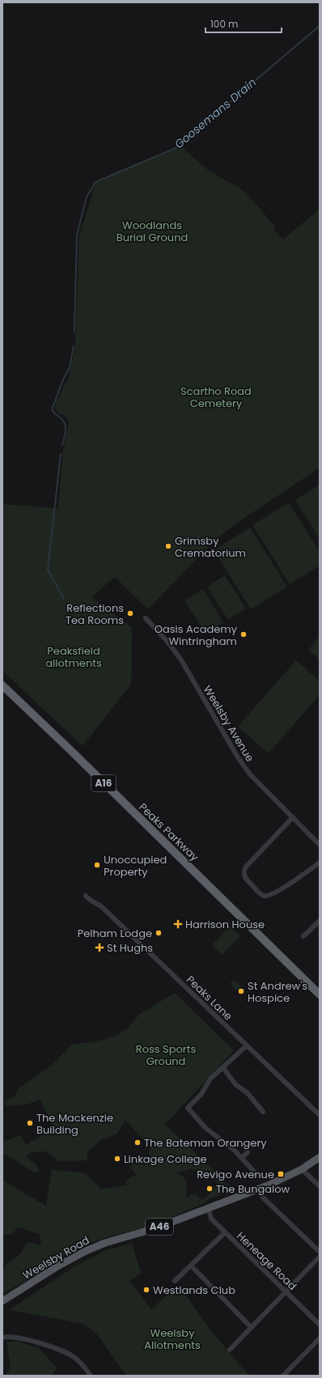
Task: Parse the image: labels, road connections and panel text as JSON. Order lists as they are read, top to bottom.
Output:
{
  "streets": {
    "highway": ["A16", "Peaks Parkway"],
    "main road": ["A46", "Weelsby Road"],
    "street": ["Weelsby Avenue", "Peaks Lane", "Heneage Road"]
  },
  "crossings": [
    ["Weelsby Road", "Heneage Road"]
  ],
  "water": ["Goosemans Drain"],
  "parks": [
    "Woodlands Burial Ground",
    "Scartho Road Cemetery",
    "Peaksfield allotments",
    "Ross Sports Ground",
    "Weelsby Allotments"
  ],
  "places": {
    "other": [
      "Grimsby Crematorium",
      "Reflections Tea Rooms",
      "Oasis Academy Wintringham",
      "Unoccupied Property",
      "Pelham Lodge",
      "St Andrew's Hospice",
      "The Mackenzie Building",
      "The Bateman Orangery",
      "Linkage College",
      "The Bungalow",
      "Westlands Club"
    ],
    "health": ["Harrison House", "St Hughs"],
    "transit": ["Revigo Avenue"]
  },
  "scale_bar": "100 m"
}
